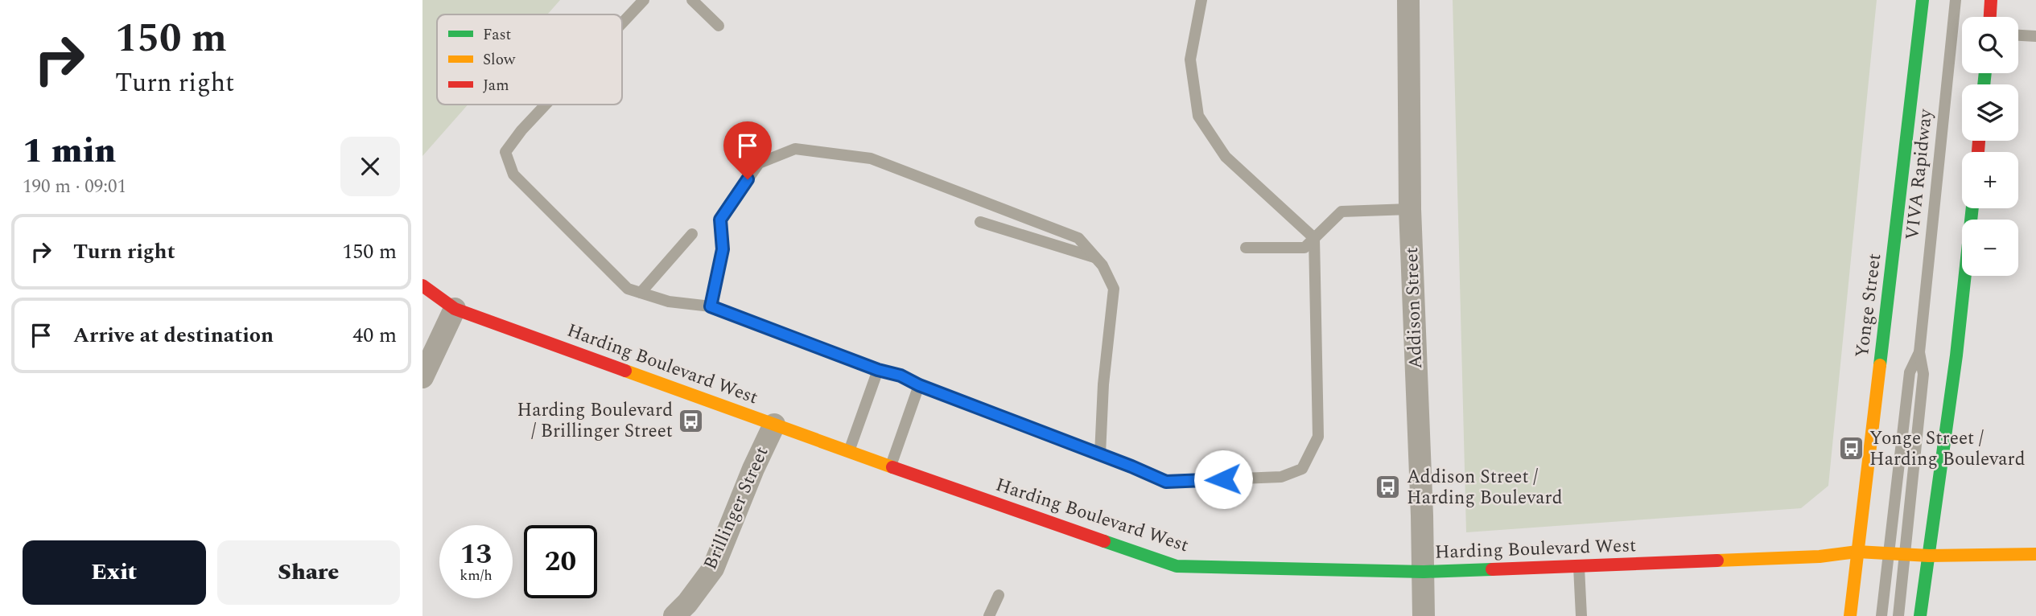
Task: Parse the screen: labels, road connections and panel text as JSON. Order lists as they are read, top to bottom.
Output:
{
  "streets": {
    "street": [
      "Yonge Street",
      "Addison Street",
      "Harding Boulevard West",
      "Brillinger Street"
    ],
    "lane": ["VIVA Rapidway"]
  },
  "crossings": [
    ["VIVA Rapidway", "Harding Boulevard West"],
    ["Yonge Street", "Harding Boulevard West"],
    ["Addison Street", "Harding Boulevard West"],
    ["Harding Boulevard West", "Brillinger Street"]
  ],
  "places": {
    "bus stop": ["Harding Boulevard / Brillinger Street", "Yonge Street / Harding Boulevard", "Addison Street / Harding Boulevard"]
  },
  "legend": ["Fast", "Slow", "Jam"],
  "page": {
    "turn": ["150 m", "Turn right"],
    "map_buttons": ["+", "−"],
    "heading": ["1 min", "190 m · 09:01"],
    "list": [
      {
        "name": "Turn right",
        "value": "150 m"
      },
      {
        "name": "Arrive at destination",
        "value": "40 m"
      }
    ],
    "speed": "13 km/h",
    "limit": "20",
    "buttons": ["Exit", "Share"]
  }
}
